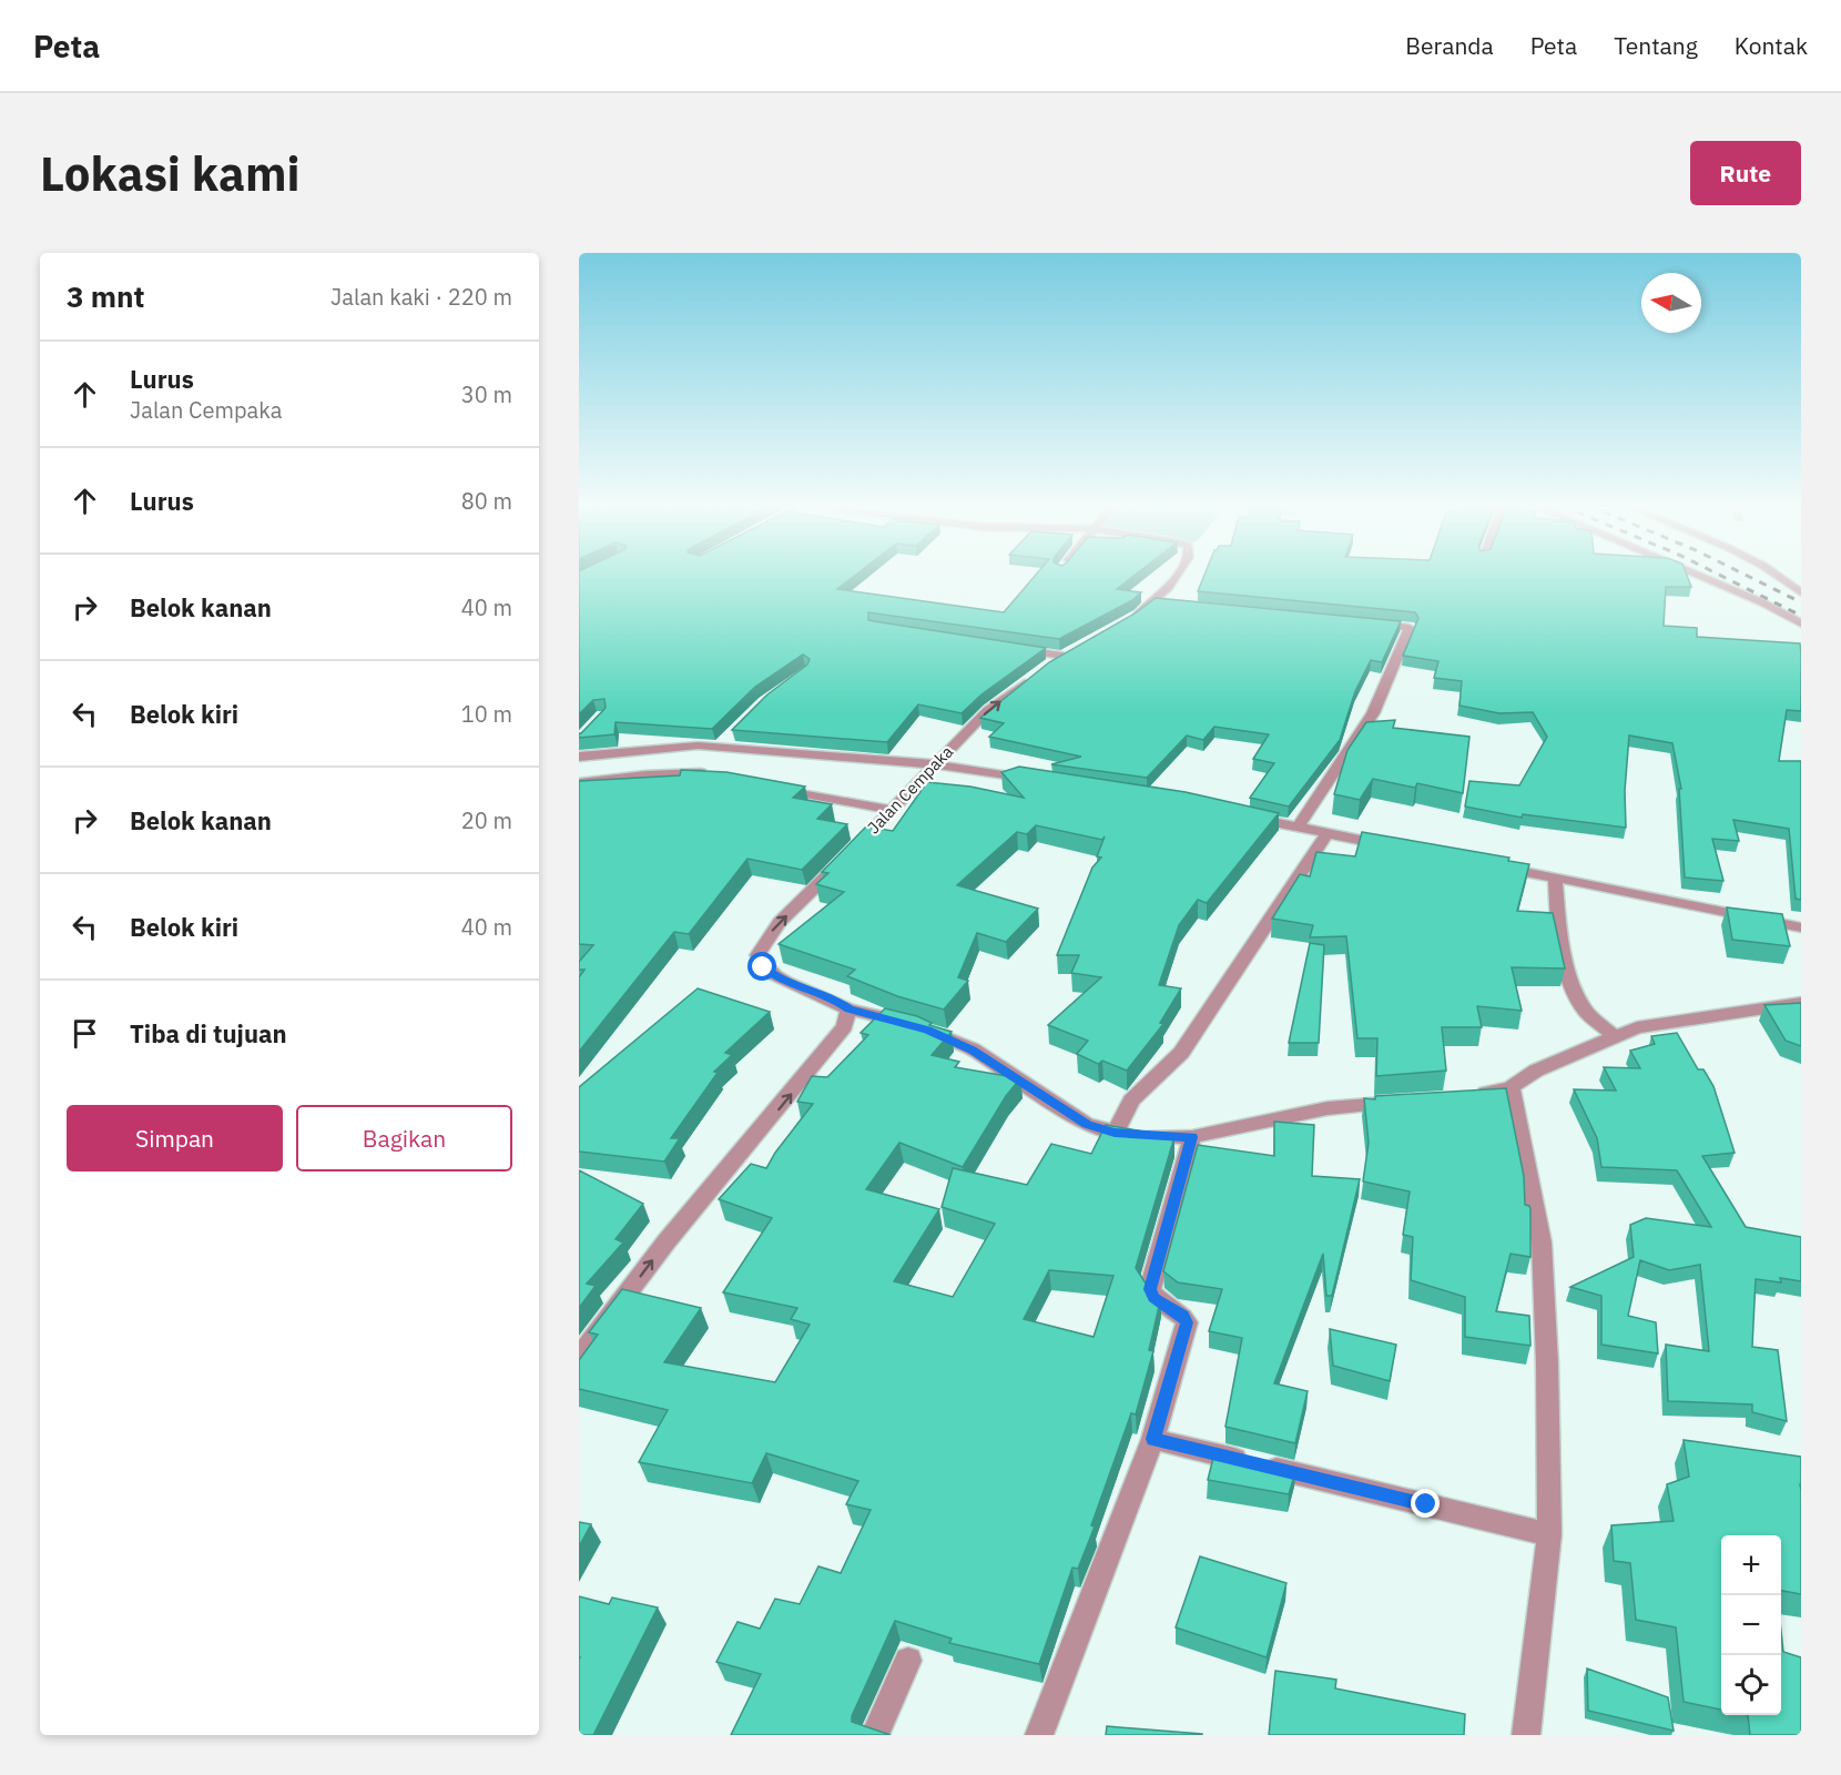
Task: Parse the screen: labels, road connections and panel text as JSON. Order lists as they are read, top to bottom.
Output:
{
  "streets": {
    "street": ["Jalan Cempaka"]
  },
  "north": "left",
  "page": {
    "header": "Peta",
    "nav": [
      "Beranda",
      "Peta",
      "Tentang",
      "Kontak"
    ],
    "buttons": [
      "Rute",
      ["Simpan", "Bagikan"]
    ],
    "title": "Lokasi kami",
    "heading": ["3 mnt", "Jalan kaki · 220 m"],
    "list": [
      ["Lurus", "Jalan Cempaka", "30 m"],
      ["Lurus", "80 m"],
      ["Belok kanan", "40 m"],
      ["Belok kiri", "10 m"],
      ["Belok kanan", "20 m"],
      ["Belok kiri", "40 m"],
      "Tiba di tujuan"
    ],
    "map_buttons": ["+", "−"]
  }
}
